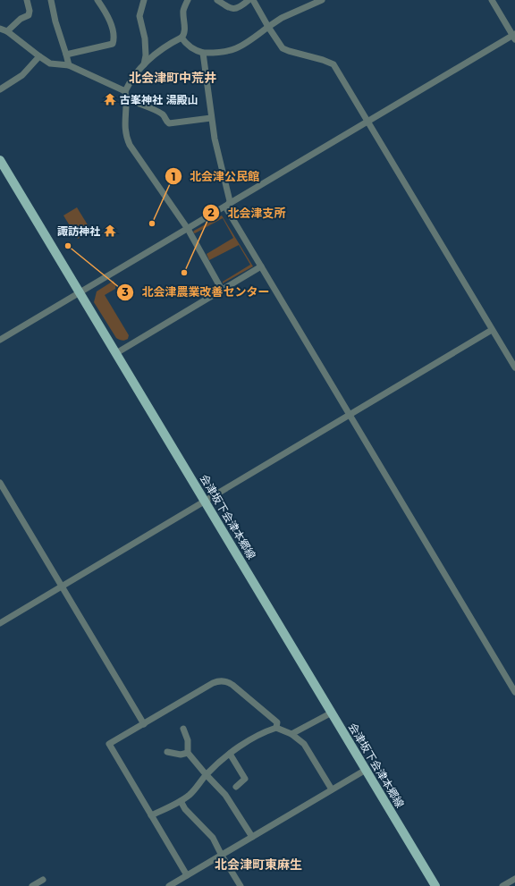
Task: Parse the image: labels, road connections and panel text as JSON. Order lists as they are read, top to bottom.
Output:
{
  "streets": {
    "main road": ["会津坂下会津本郷線"]
  },
  "districts": ["北会津町中荒井", "北会津町東麻生"],
  "places": {
    "temple": ["古峯神社 湯殿山", "諏訪神社"],
    "other": ["北会津公民館", "北会津農業改善センター", "北会津支所"]
  }
}
